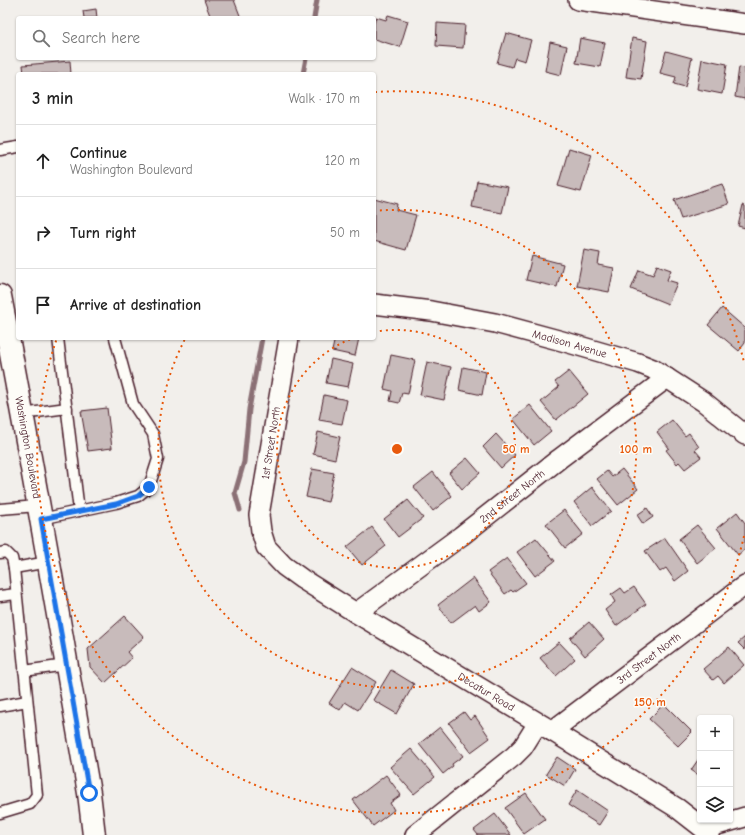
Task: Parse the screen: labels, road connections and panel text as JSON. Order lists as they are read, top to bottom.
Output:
{
  "streets": {
    "main road": ["Washington Boulevard"],
    "street": [
      "Madison Avenue",
      "1st Street North",
      "2nd Street North",
      "3rd Street North",
      "Decatur Road"
    ]
  },
  "crossings": [
    ["Madison Avenue", "2nd Street North"],
    ["1st Street North", "Decatur Road"],
    ["2nd Street North", "Decatur Road"],
    ["3rd Street North", "Decatur Road"]
  ],
  "page": {
    "search": "Search here",
    "heading": ["3 min", "Walk · 170 m"],
    "list": [
      ["Continue", "Washington Boulevard", "120 m"],
      ["Turn right", "50 m"],
      "Arrive at destination"
    ],
    "map_buttons": ["+", "−"]
  },
  "rings": ["50 m", "100 m", "150 m"]
}
